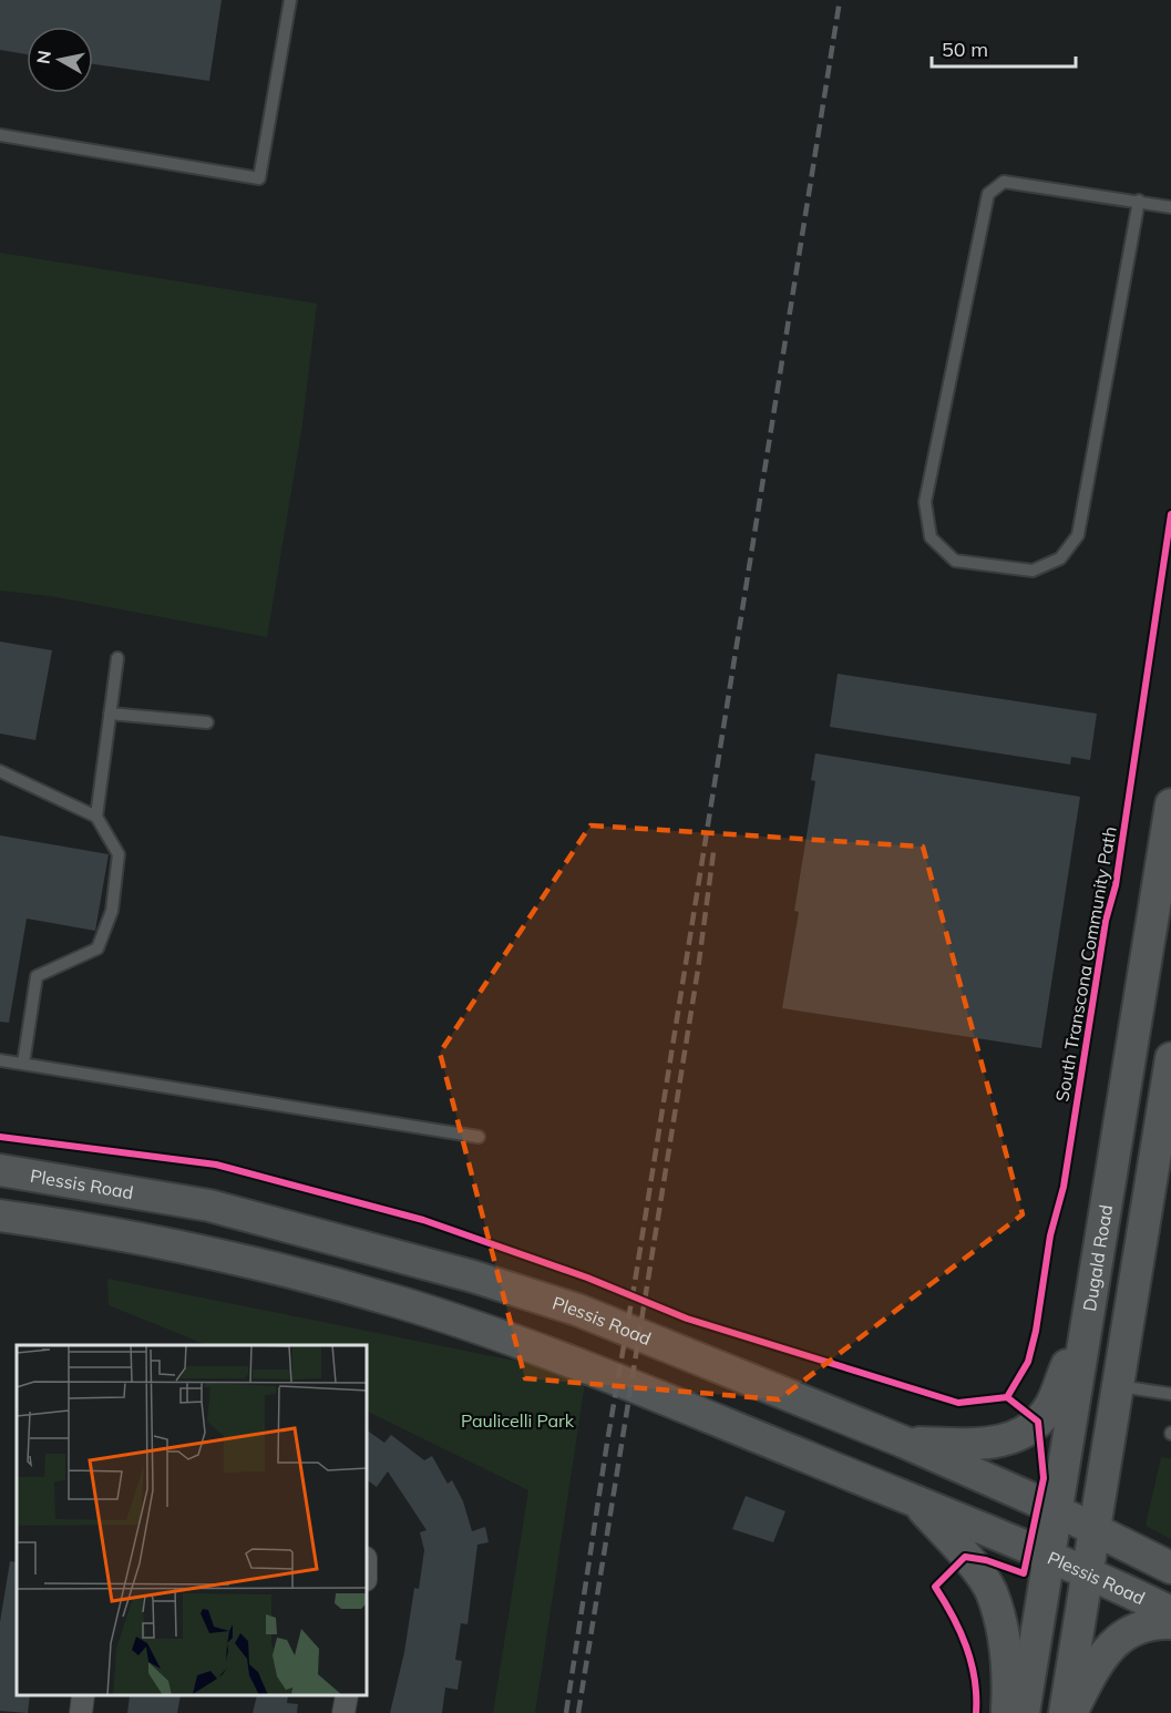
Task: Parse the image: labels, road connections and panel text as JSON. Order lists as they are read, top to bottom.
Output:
{
  "streets": {
    "main road": ["Plessis Road", "Dugald Road"],
    "cycle path": ["South Transcona Community Path"]
  },
  "crossings": [
    ["Plessis Road", "Dugald Road"]
  ],
  "parks": ["Paulicelli Park"],
  "scale_bar": "50 m",
  "north": "left"
}
